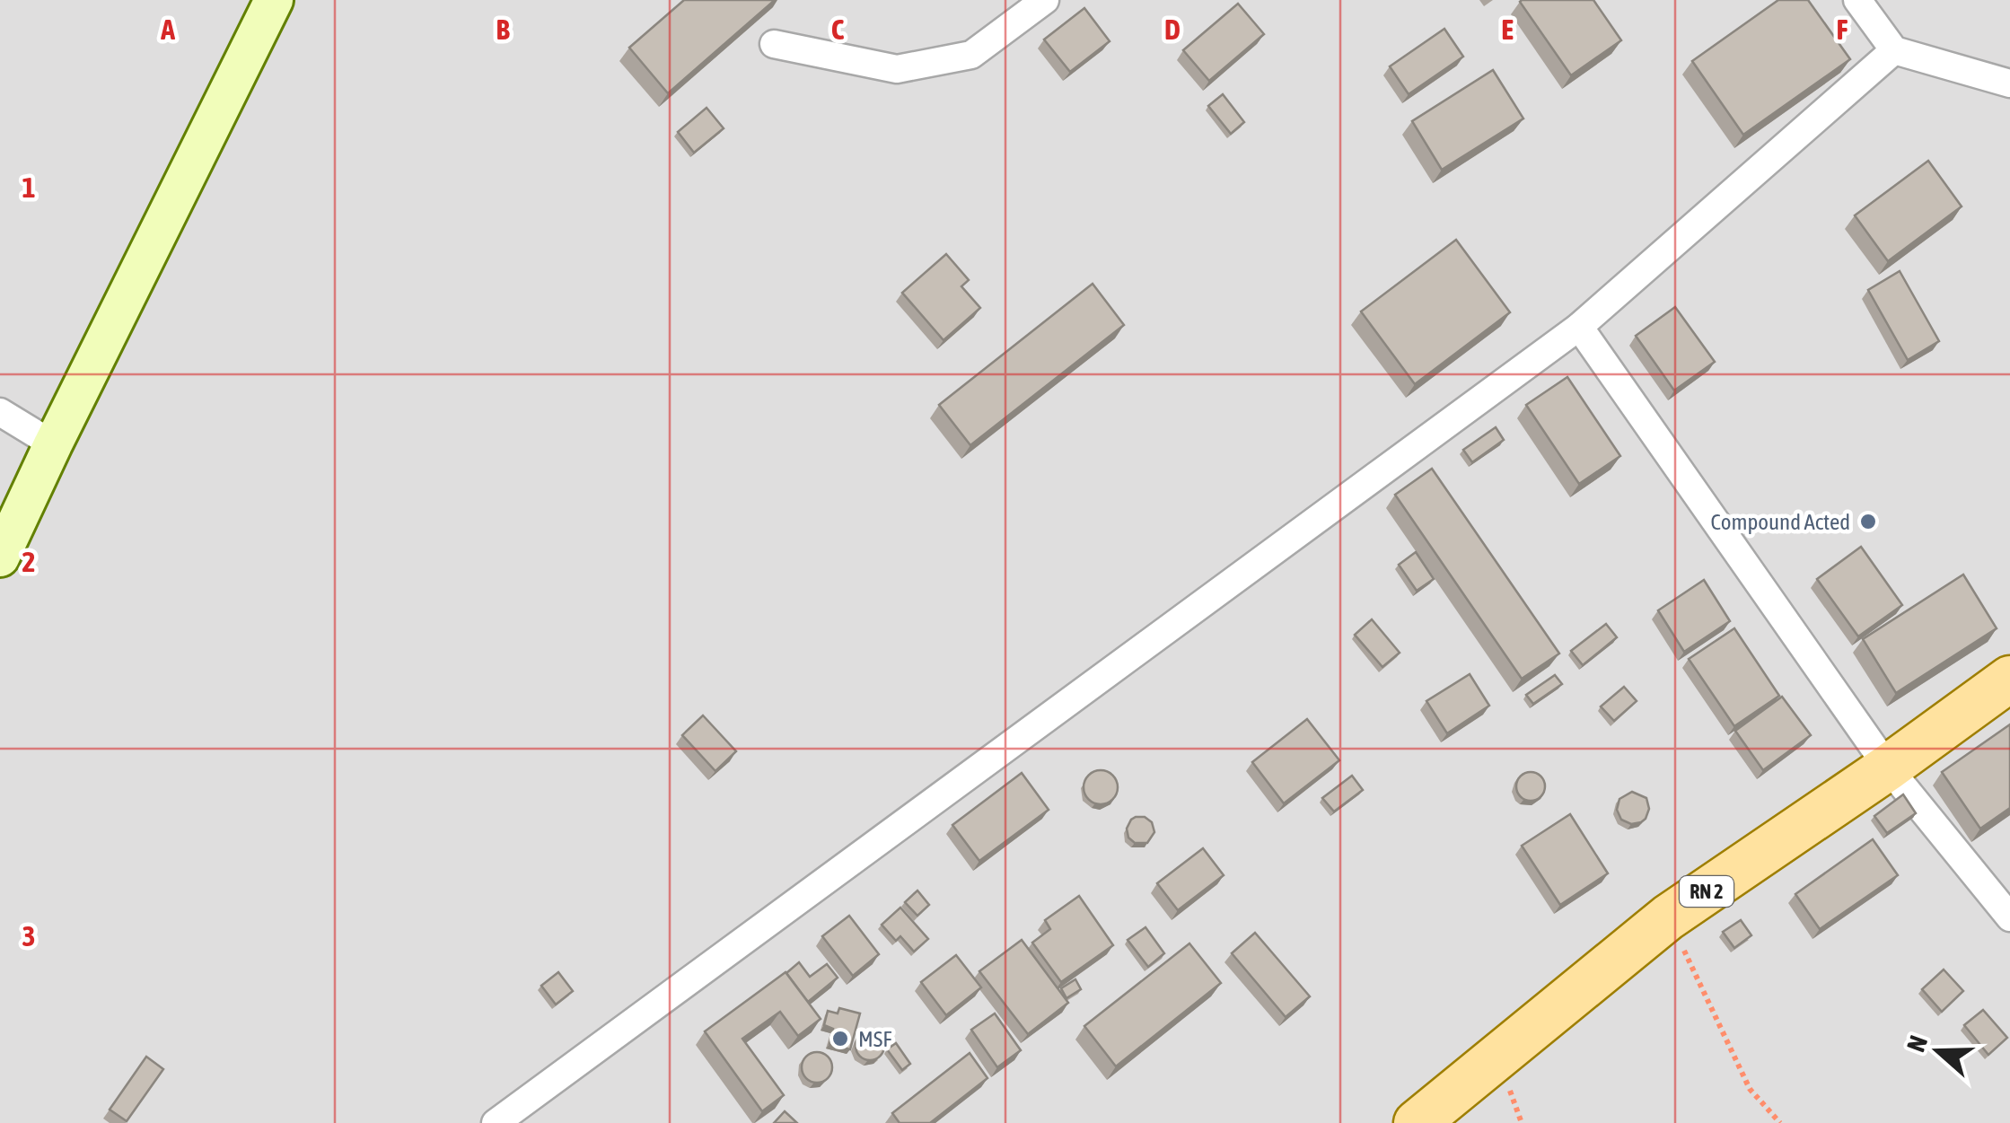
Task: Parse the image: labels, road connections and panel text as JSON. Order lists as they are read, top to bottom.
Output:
{
  "streets": {
    "main road": ["RN 2"]
  },
  "places": ["Compound Acted", "MSF"],
  "north": "left",
  "grid": {
    "columns": [
      "A",
      "B",
      "C",
      "D",
      "E",
      "F"
    ],
    "rows": ["1", "2", "3"]
  }
}
